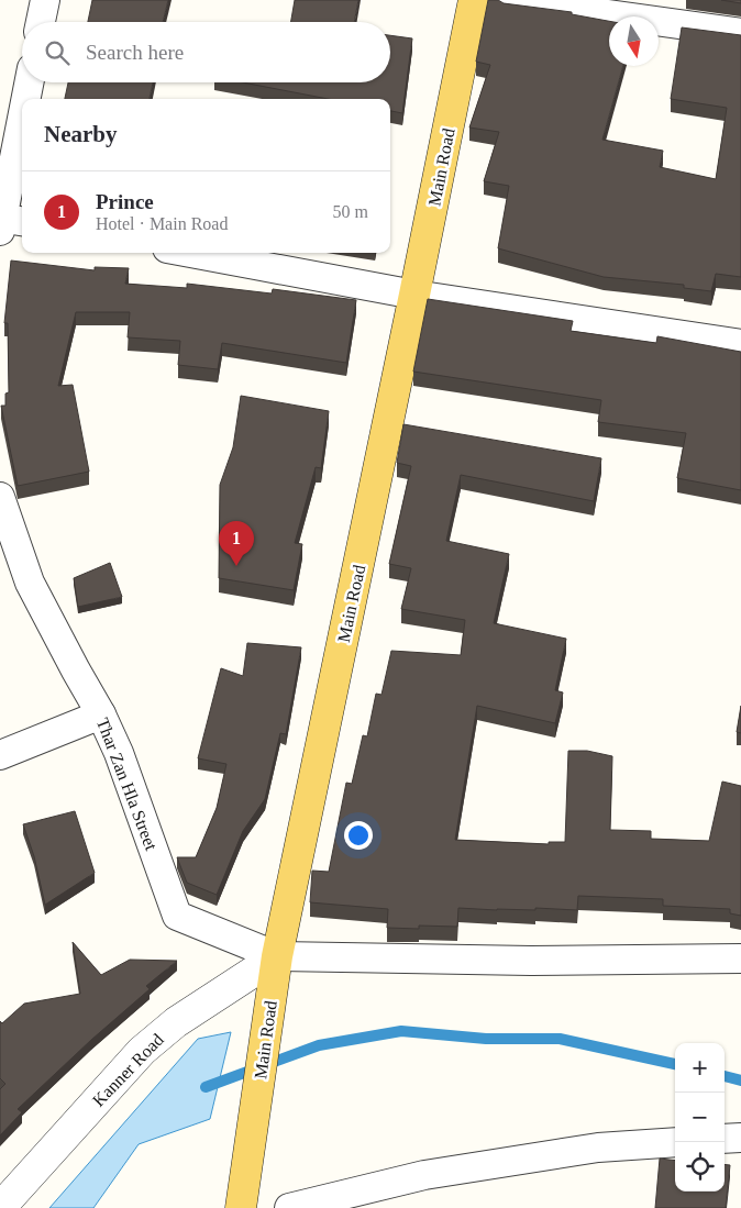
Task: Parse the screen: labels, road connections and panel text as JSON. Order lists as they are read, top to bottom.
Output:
{
  "streets": {
    "main road": ["Main Road"],
    "street": ["Thar Zan Hla Street", "Kanner Road"]
  },
  "crossings": [
    ["Main Road", "Thar Zan Hla Street"],
    ["Main Road", "Kanner Road"],
    ["Thar Zan Hla Street", "Kanner Road"]
  ],
  "north": "bottom",
  "page": {
    "search": "Search here",
    "heading": "Nearby",
    "list": [
      {
        "mark": "1",
        "name": "Prince",
        "note": "Hotel · Main Road",
        "value": "50 m"
      }
    ],
    "pins": "1",
    "map_buttons": ["+", "−"]
  }
}
